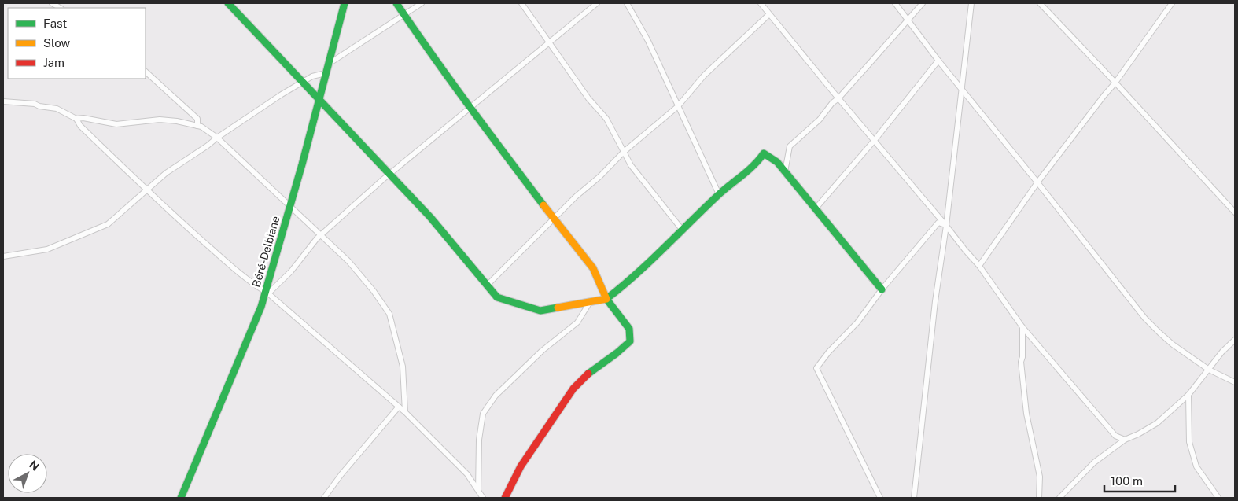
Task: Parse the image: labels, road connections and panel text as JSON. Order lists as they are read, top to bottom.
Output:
{
  "streets": {
    "street": ["Béré-Delbiane"]
  },
  "legend": ["Fast", "Slow", "Jam"],
  "scale_bar": "100 m",
  "north": "top right"
}
